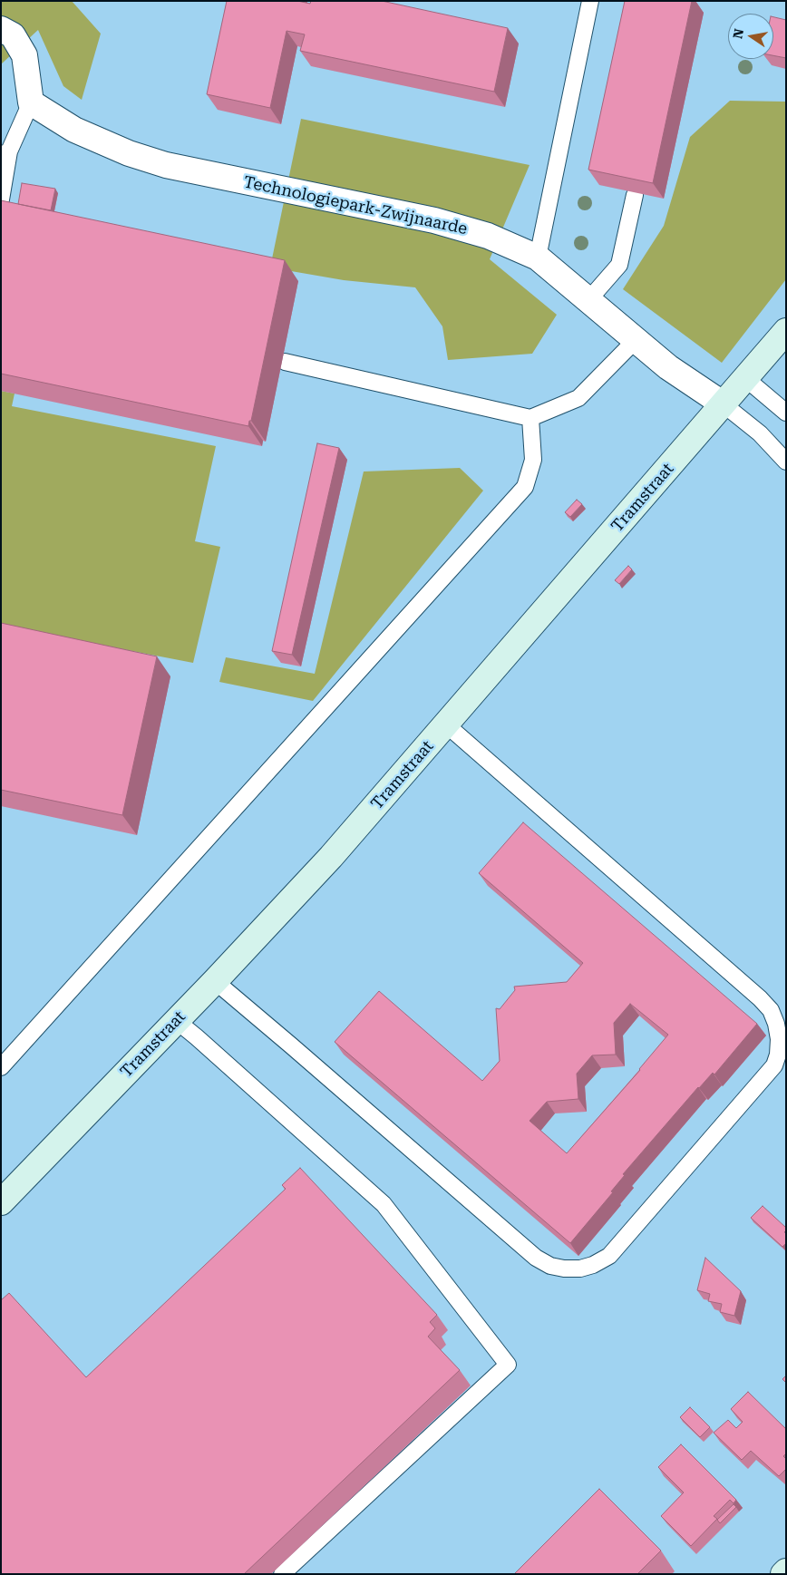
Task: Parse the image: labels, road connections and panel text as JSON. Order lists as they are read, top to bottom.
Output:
{
  "streets": {
    "main road": ["Tramstraat"],
    "street": ["Technologiepark-Zwijnaarde"]
  },
  "crossings": [
    ["Technologiepark-Zwijnaarde", "Tramstraat"]
  ],
  "north": "left"
}
